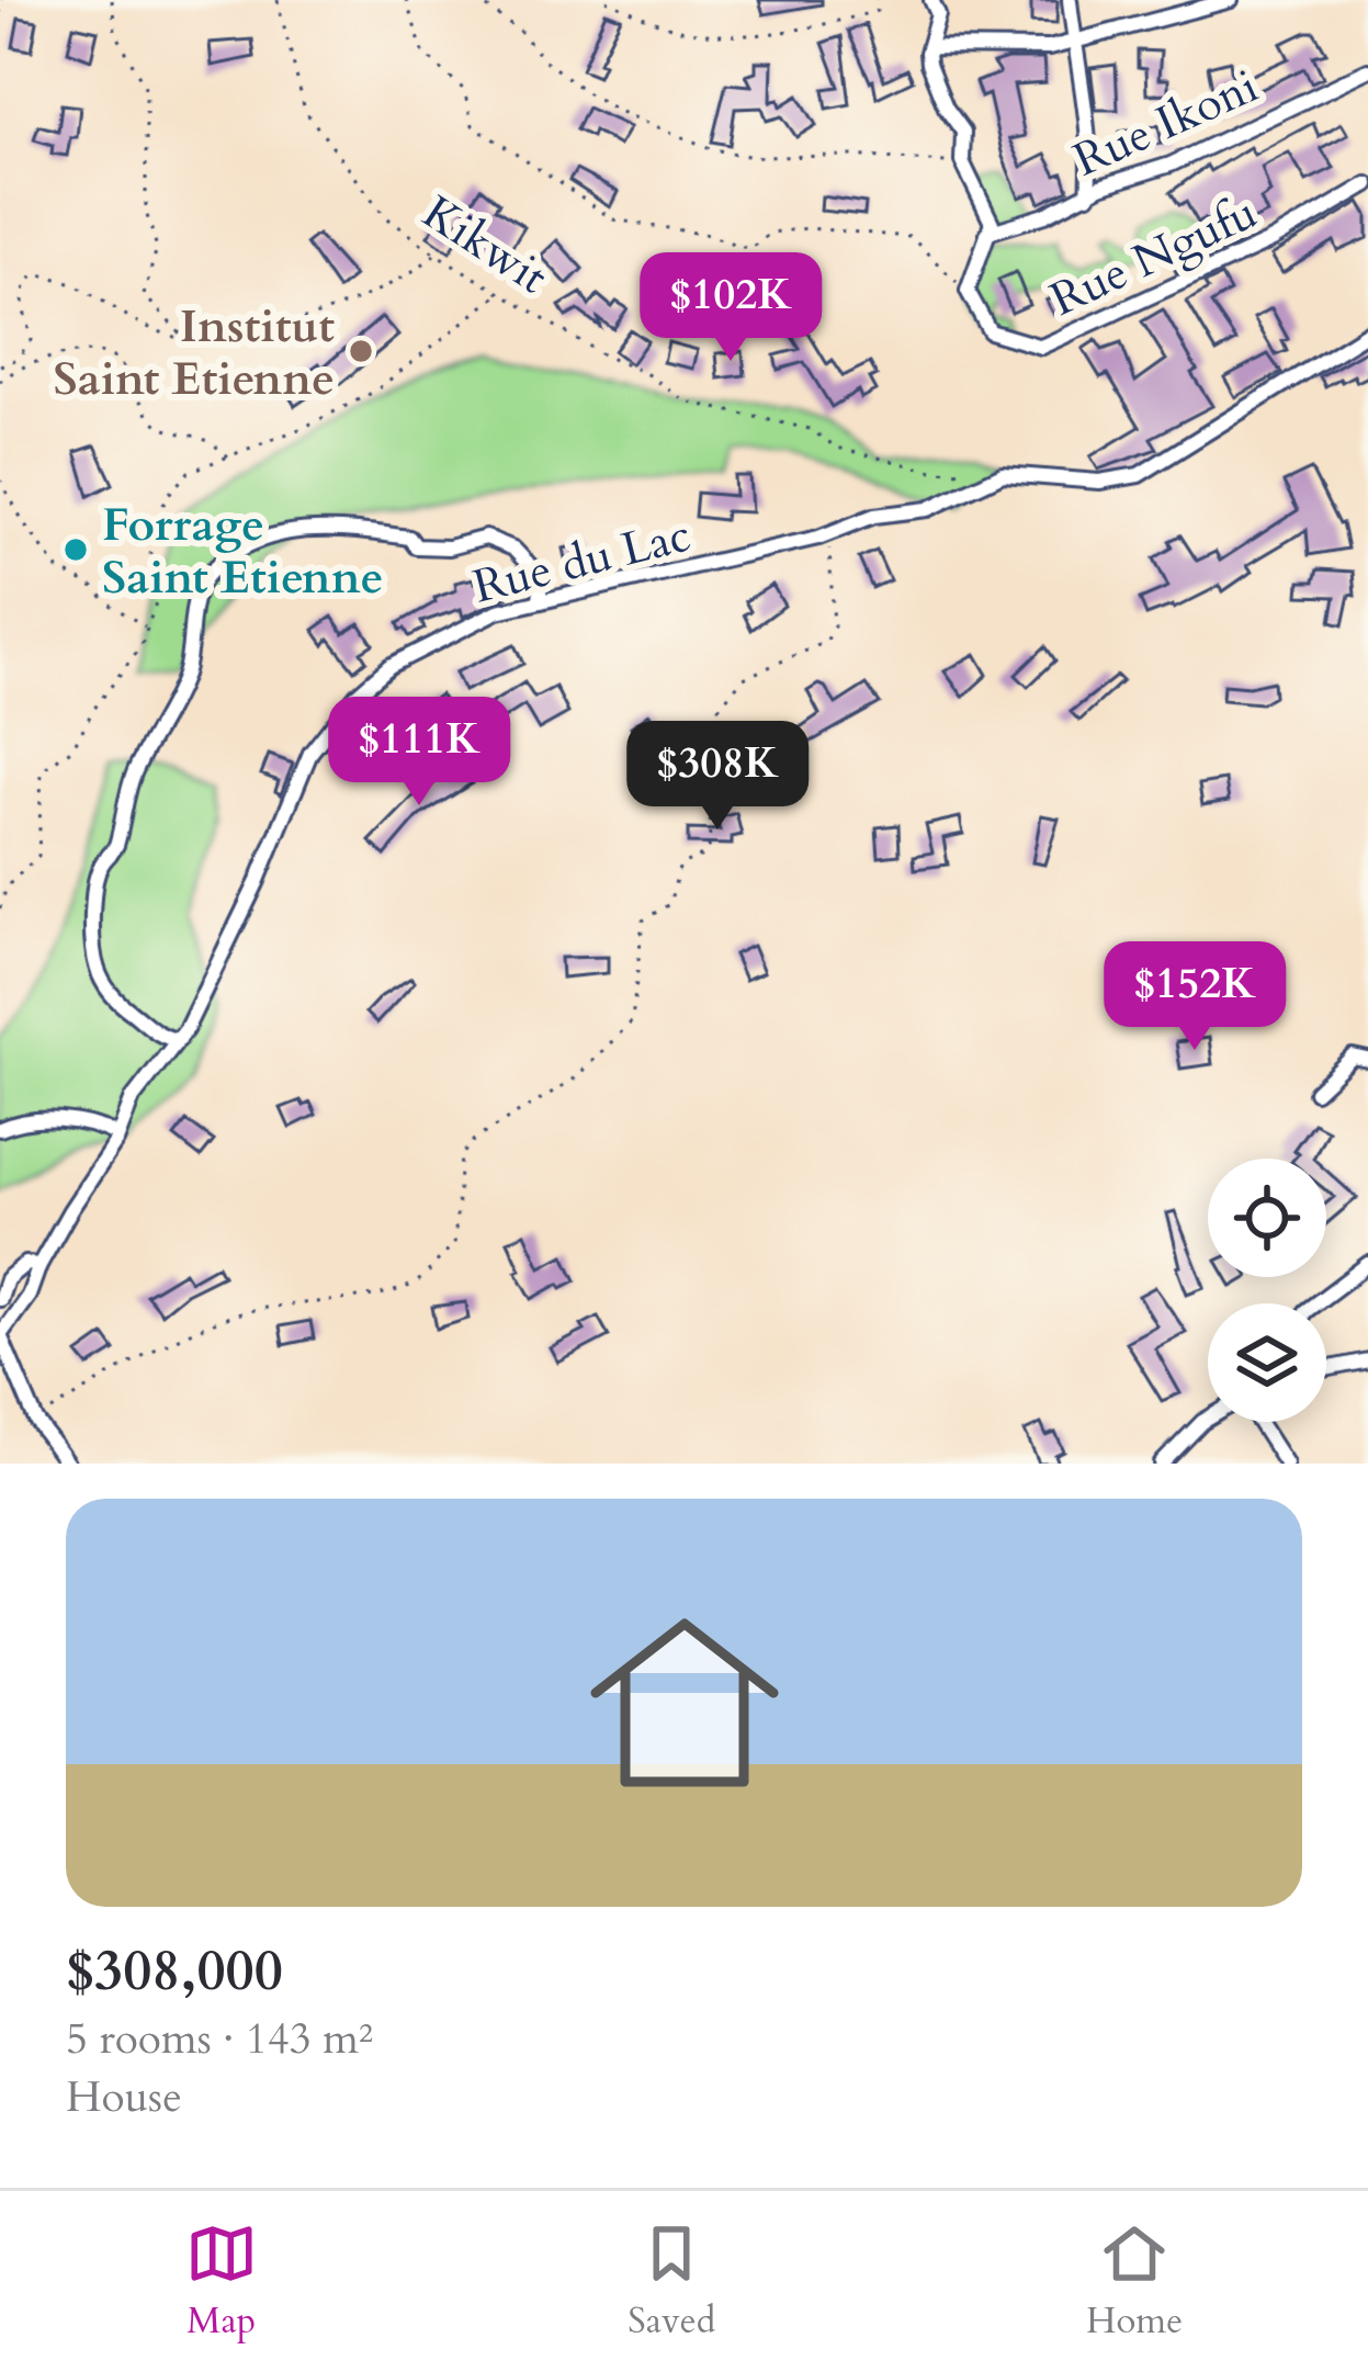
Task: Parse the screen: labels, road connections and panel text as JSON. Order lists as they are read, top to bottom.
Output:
{
  "streets": {
    "street": ["Rue Ikoni", "Rue Ngufu", "Rue du Lac"],
    "path": ["Kikwit"]
  },
  "crossings": [
    ["Rue Ikoni", "Rue Ngufu"],
    ["Kikwit", "Rue du Lac"]
  ],
  "places": ["Institut Saint Etienne", "Forrage Saint Etienne"],
  "page": {
    "price": [
      "$102K",
      "$111K",
      "$308K",
      "$152K"
    ],
    "list": [
      {
        "name": "$308,000",
        "note": "5 rooms · 143 m² · House"
      }
    ],
    "tabs": ["Map", "Saved", "Home"]
  }
}
